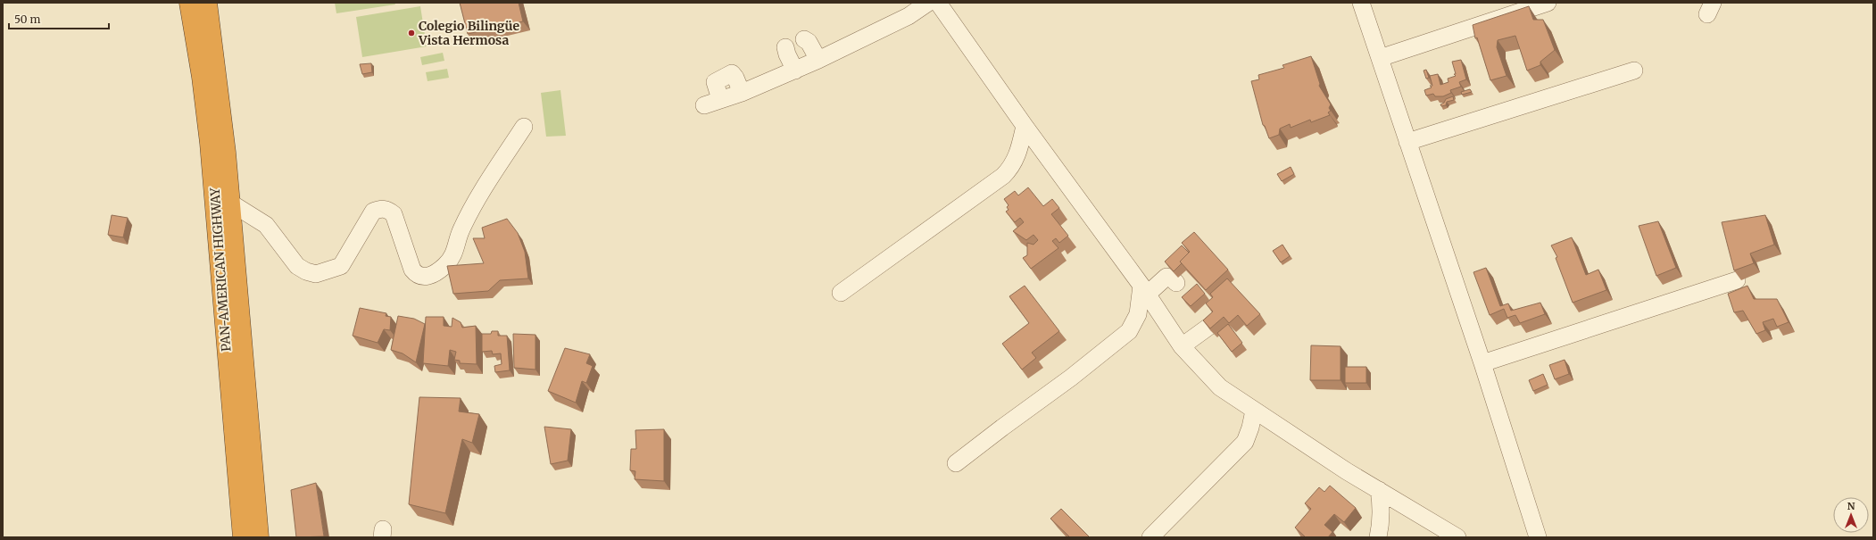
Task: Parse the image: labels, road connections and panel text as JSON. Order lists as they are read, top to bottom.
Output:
{
  "streets": {
    "highway": ["PAN-AMERICAN HIGHWAY"]
  },
  "places": ["Colegio Bilingüe Vista Hermosa"],
  "scale_bar": "50 m",
  "north": "top"
}
